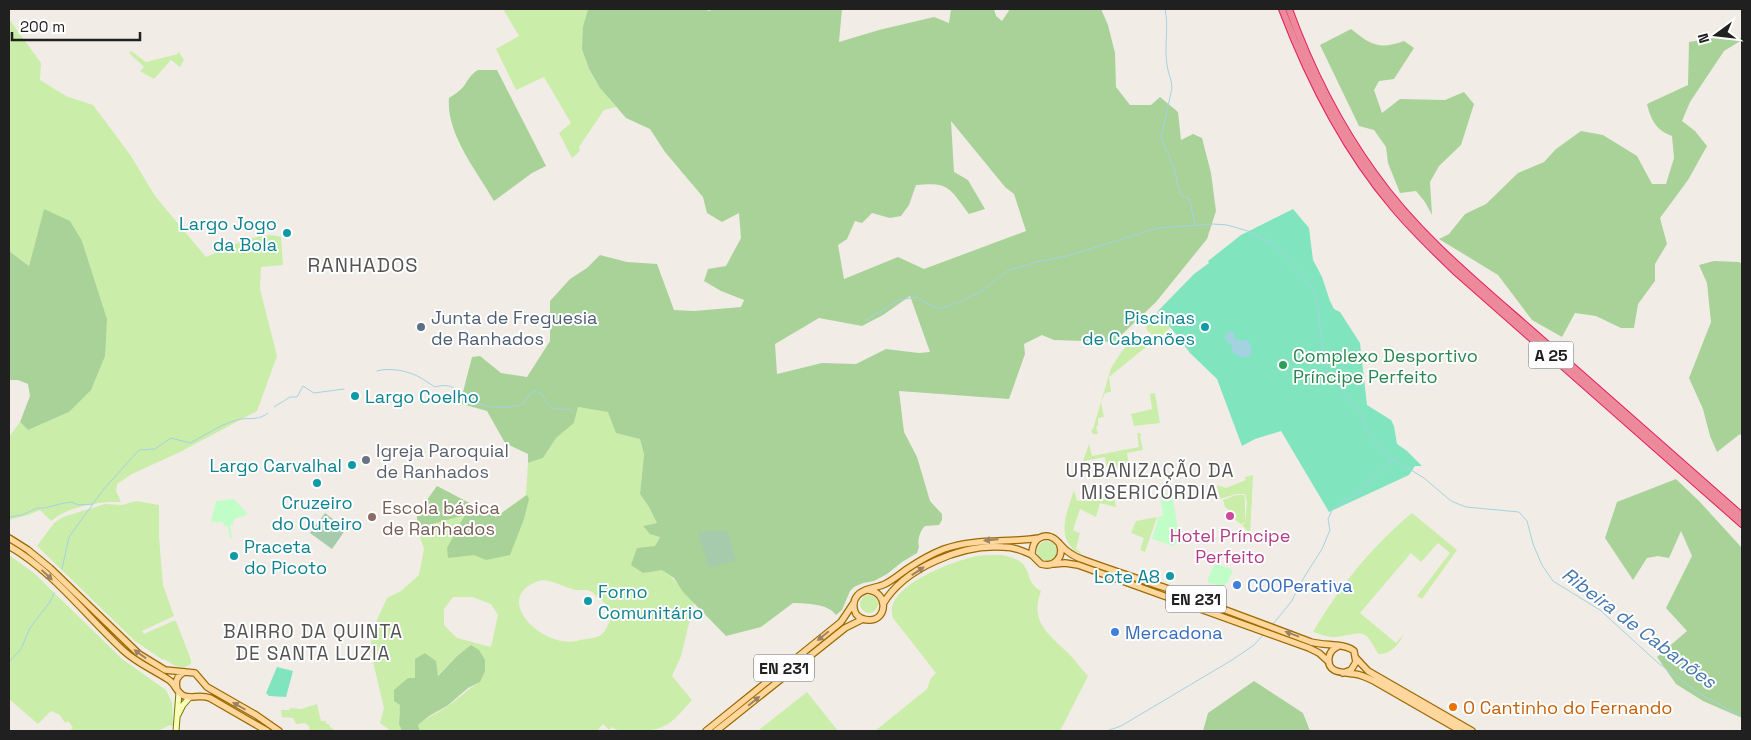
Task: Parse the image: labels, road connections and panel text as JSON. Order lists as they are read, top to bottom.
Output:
{
  "streets": {
    "highway": ["A 25"],
    "main road": ["EN 231"]
  },
  "districts": ["RANHADOS", "URBANIZAÇÃO DA MISERICÓRDIA", "BAIRRO DA QUINTA DE SANTA LUZIA"],
  "water": ["Ribeira de Cabanões"],
  "places": [
    "Largo Jogo da Bola",
    "Junta de Freguesia de Ranhados",
    "Piscinas de Cabanões",
    "Complexo Desportivo Príncipe Perfeito",
    "Largo Coelho",
    "Igreja Paroquial de Ranhados",
    "Largo Carvalhal",
    "Cruzeiro do Outeiro",
    "Hotel Príncipe Perfeito",
    "Escola básica de Ranhados",
    "Praceta do Picoto",
    "Lote A8",
    "COOPerativa",
    "Forno Comunitário",
    "Mercadona",
    "O Cantinho do Fernando"
  ],
  "scale_bar": "200 m",
  "north": "left"
}
